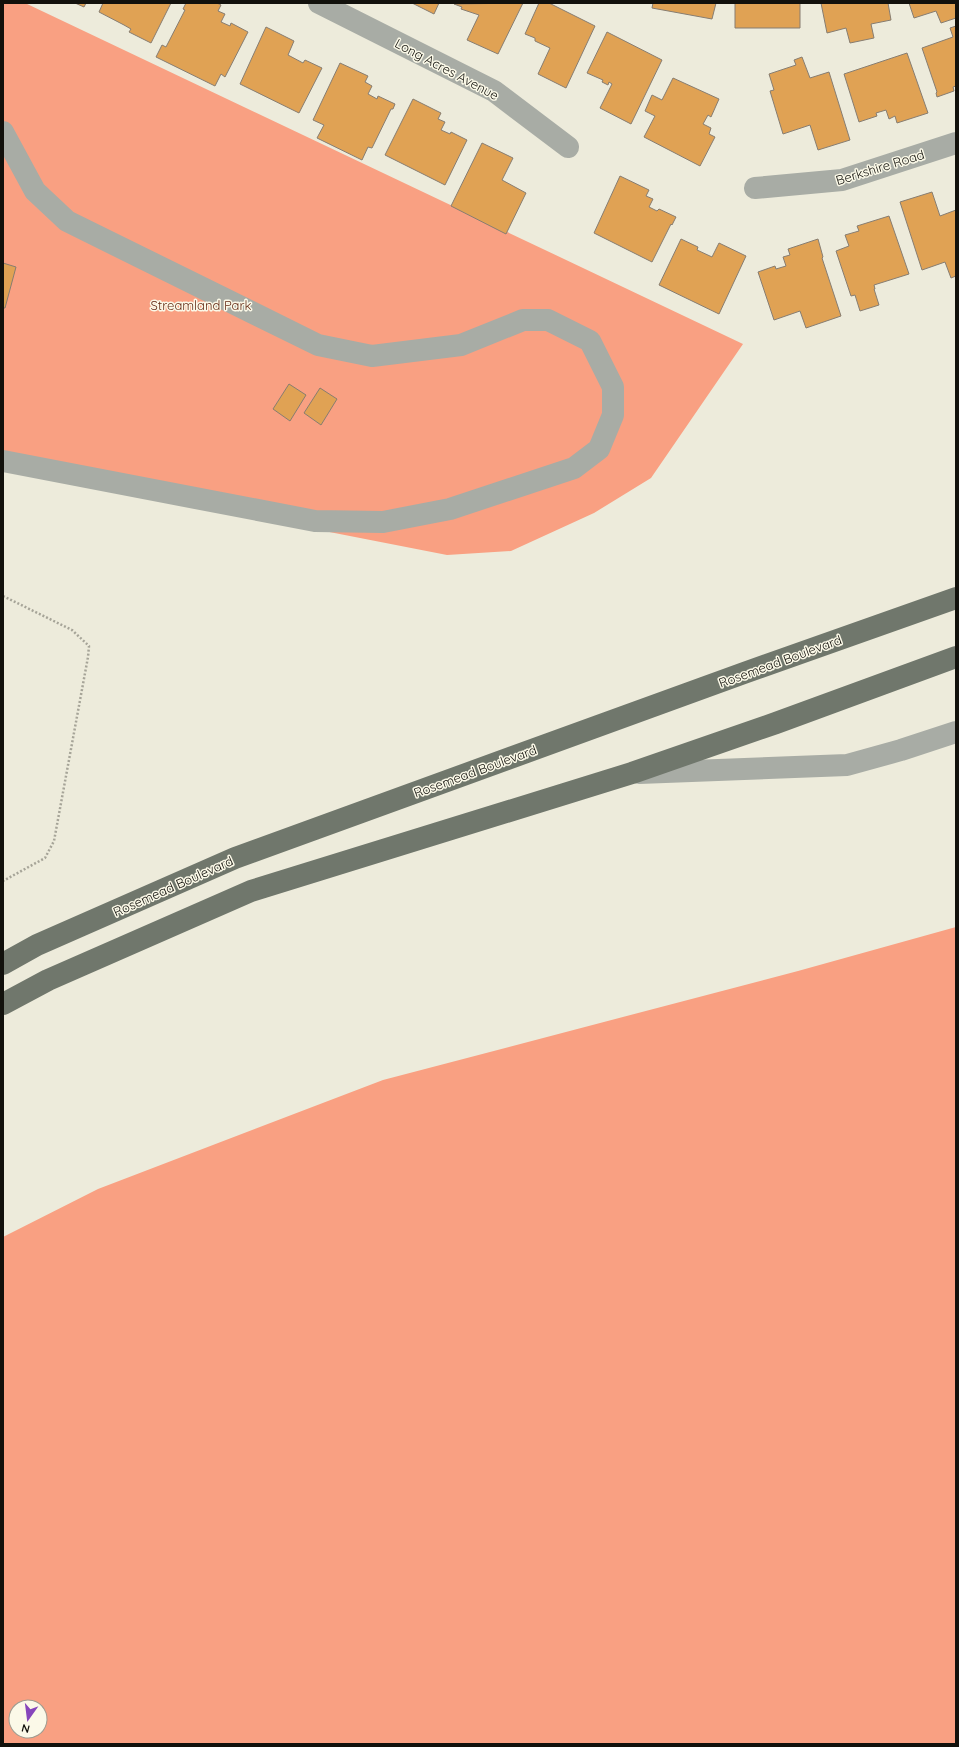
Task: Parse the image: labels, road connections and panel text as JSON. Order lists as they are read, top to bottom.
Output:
{
  "streets": {
    "main road": ["Rosemead Boulevard"],
    "street": ["Long Acres Avenue", "Berkshire Road"]
  },
  "parks": ["Streamland Park"],
  "north": "bottom"
}
